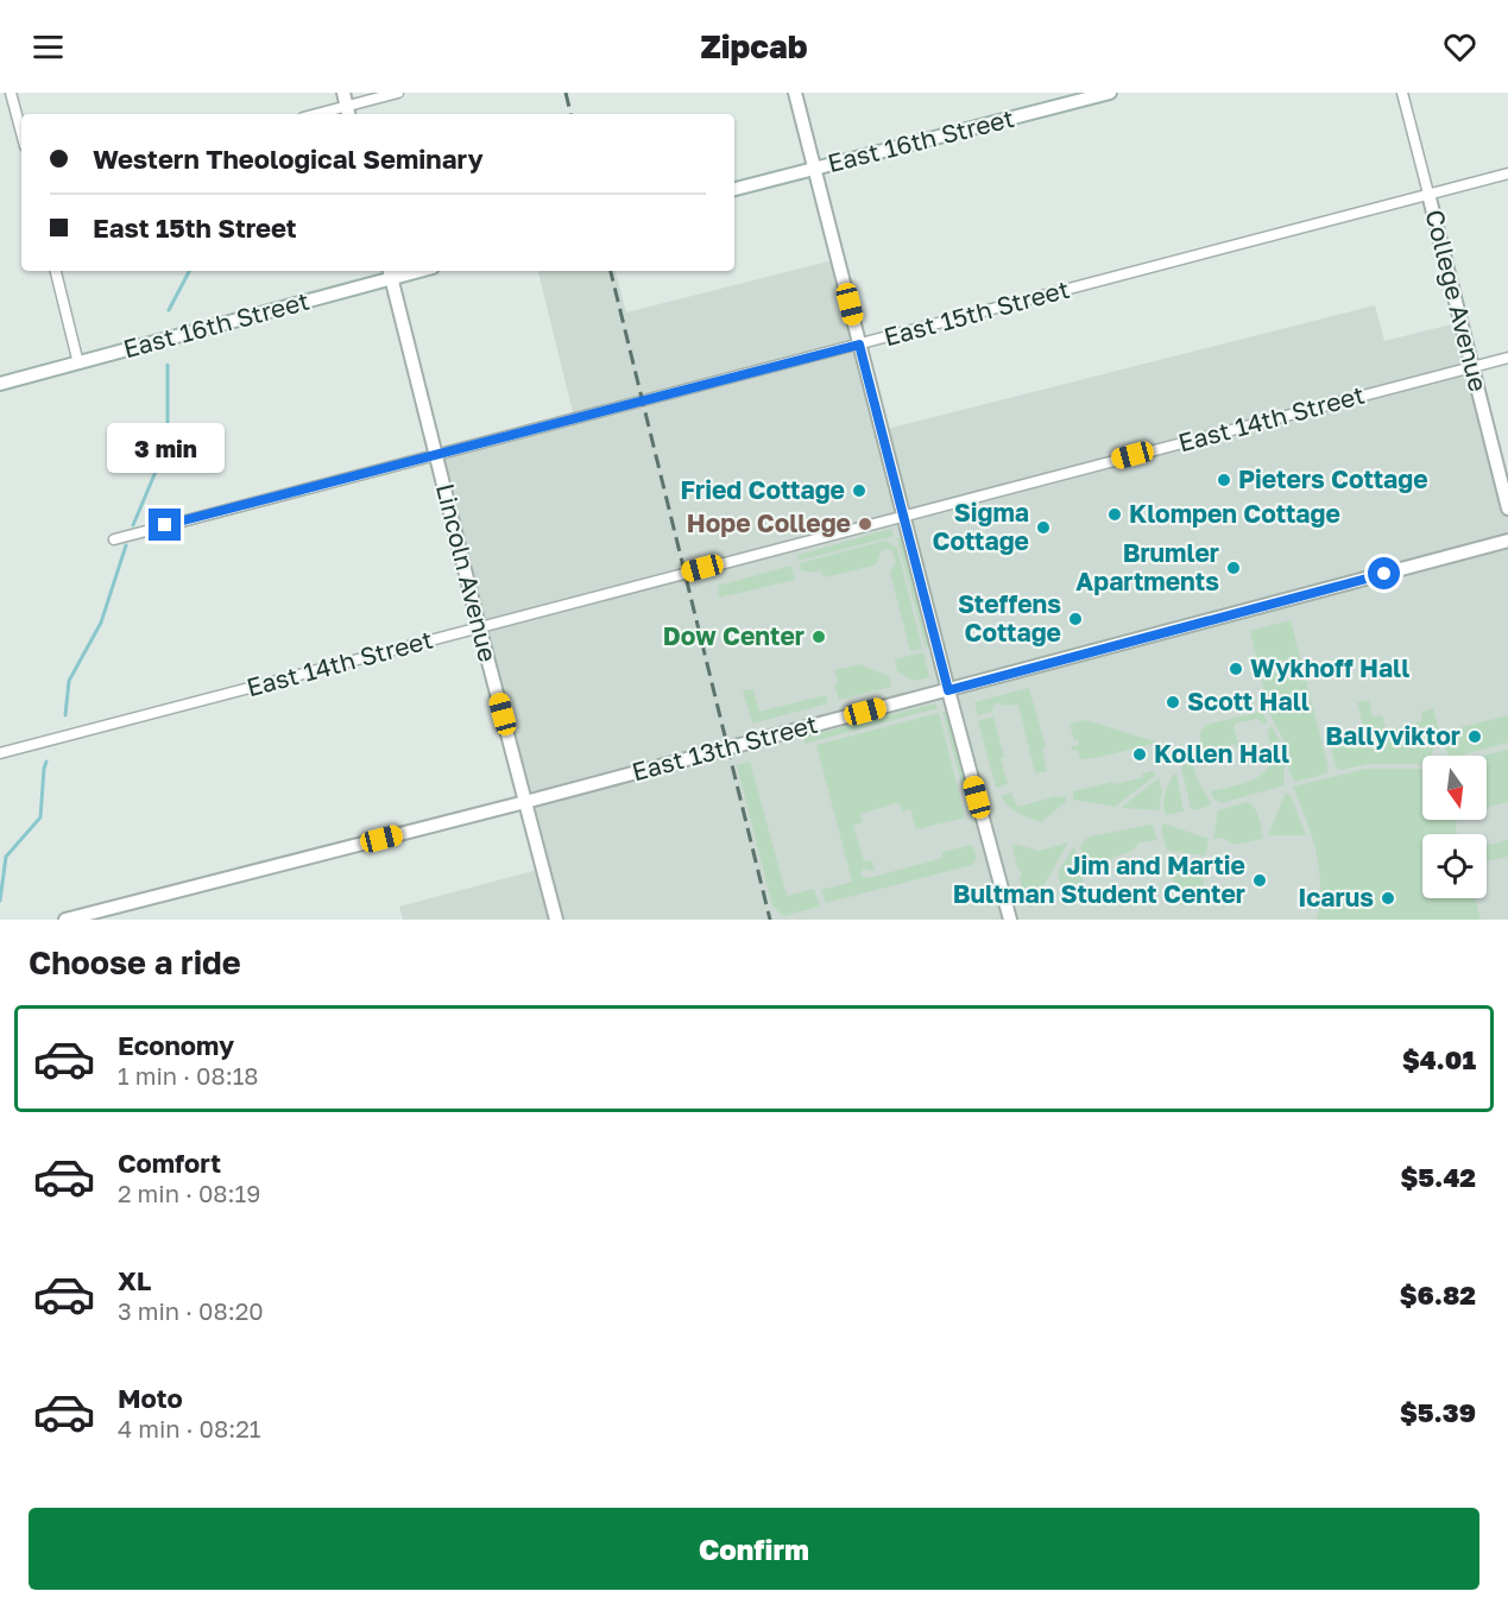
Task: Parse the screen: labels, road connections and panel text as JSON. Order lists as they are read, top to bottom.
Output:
{
  "streets": {
    "street": [
      "East 16th Street",
      "College Avenue",
      "East 15th Street",
      "East 14th Street",
      "Lincoln Avenue",
      "East 13th Street"
    ]
  },
  "crossings": [
    ["East 16th Street", "Lincoln Avenue"],
    ["College Avenue", "East 15th Street"],
    ["College Avenue", "East 14th Street"],
    ["East 15th Street", "Lincoln Avenue"],
    ["East 14th Street", "Lincoln Avenue"],
    ["Lincoln Avenue", "East 13th Street"]
  ],
  "places": [
    "Pieters Cottage",
    "Fried Cottage",
    "Klompen Cottage",
    "Hope College",
    "Sigma Cottage",
    "Brumler Apartments",
    "Steffens Cottage",
    "Dow Center",
    "Wykhoff Hall",
    "Scott Hall",
    "Ballyviktor",
    "Kollen Hall",
    "Jim and Martie Bultman Student Center",
    "Icarus"
  ],
  "north": "bottom",
  "page": {
    "header": "Zipcab",
    "banner": ["Western Theological Seminary", "East 15th Street"],
    "bubble": "3 min",
    "heading": "Choose a ride",
    "list": [
      {
        "name": "Economy",
        "note": "1 min · 08:18",
        "value": "$4.01"
      },
      {
        "name": "Comfort",
        "note": "2 min · 08:19",
        "value": "$5.42"
      },
      {
        "name": "XL",
        "note": "3 min · 08:20",
        "value": "$6.82"
      },
      {
        "name": "Moto",
        "note": "4 min · 08:21",
        "value": "$5.39"
      }
    ],
    "buttons": "Confirm"
  }
}
